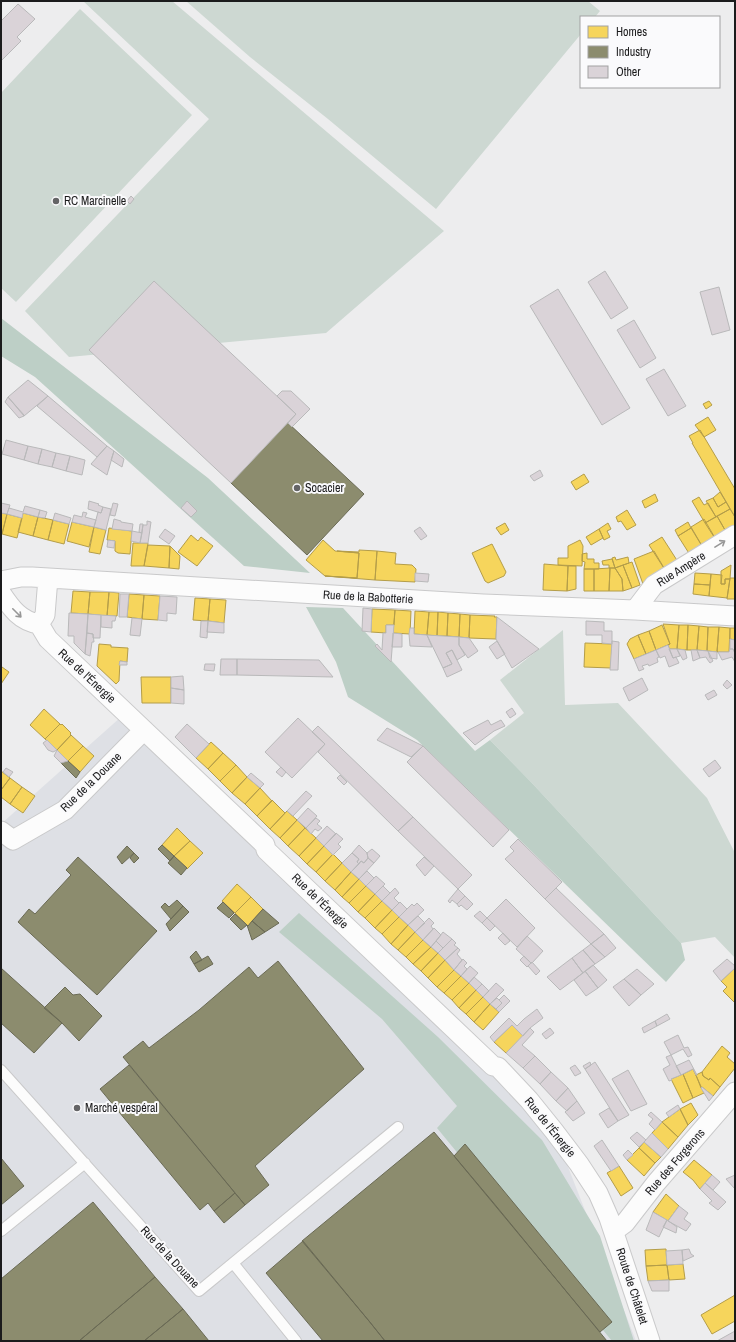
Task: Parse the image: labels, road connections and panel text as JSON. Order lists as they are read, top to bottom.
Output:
{
  "streets": {
    "street": [
      "Rue Ampère",
      "Rue de la Babotterie",
      "Rue de l'Énergie",
      "Rue de la Douane",
      "Rue des Forgerons",
      "Route de Châtelet"
    ]
  },
  "crossings": [
    ["Rue Ampère", "Rue de la Babotterie"],
    ["Rue de l'Énergie", "Rue de la Douane"],
    ["Rue de l'Énergie", "Rue des Forgerons"],
    ["Rue de l'Énergie", "Route de Châtelet"],
    ["Rue des Forgerons", "Route de Châtelet"]
  ],
  "one_way": ["Rue Ampère"],
  "places": ["RC Marcinelle", "Socacier", "Marché vespéral"],
  "legend": ["Homes", "Industry", "Other"]
}
